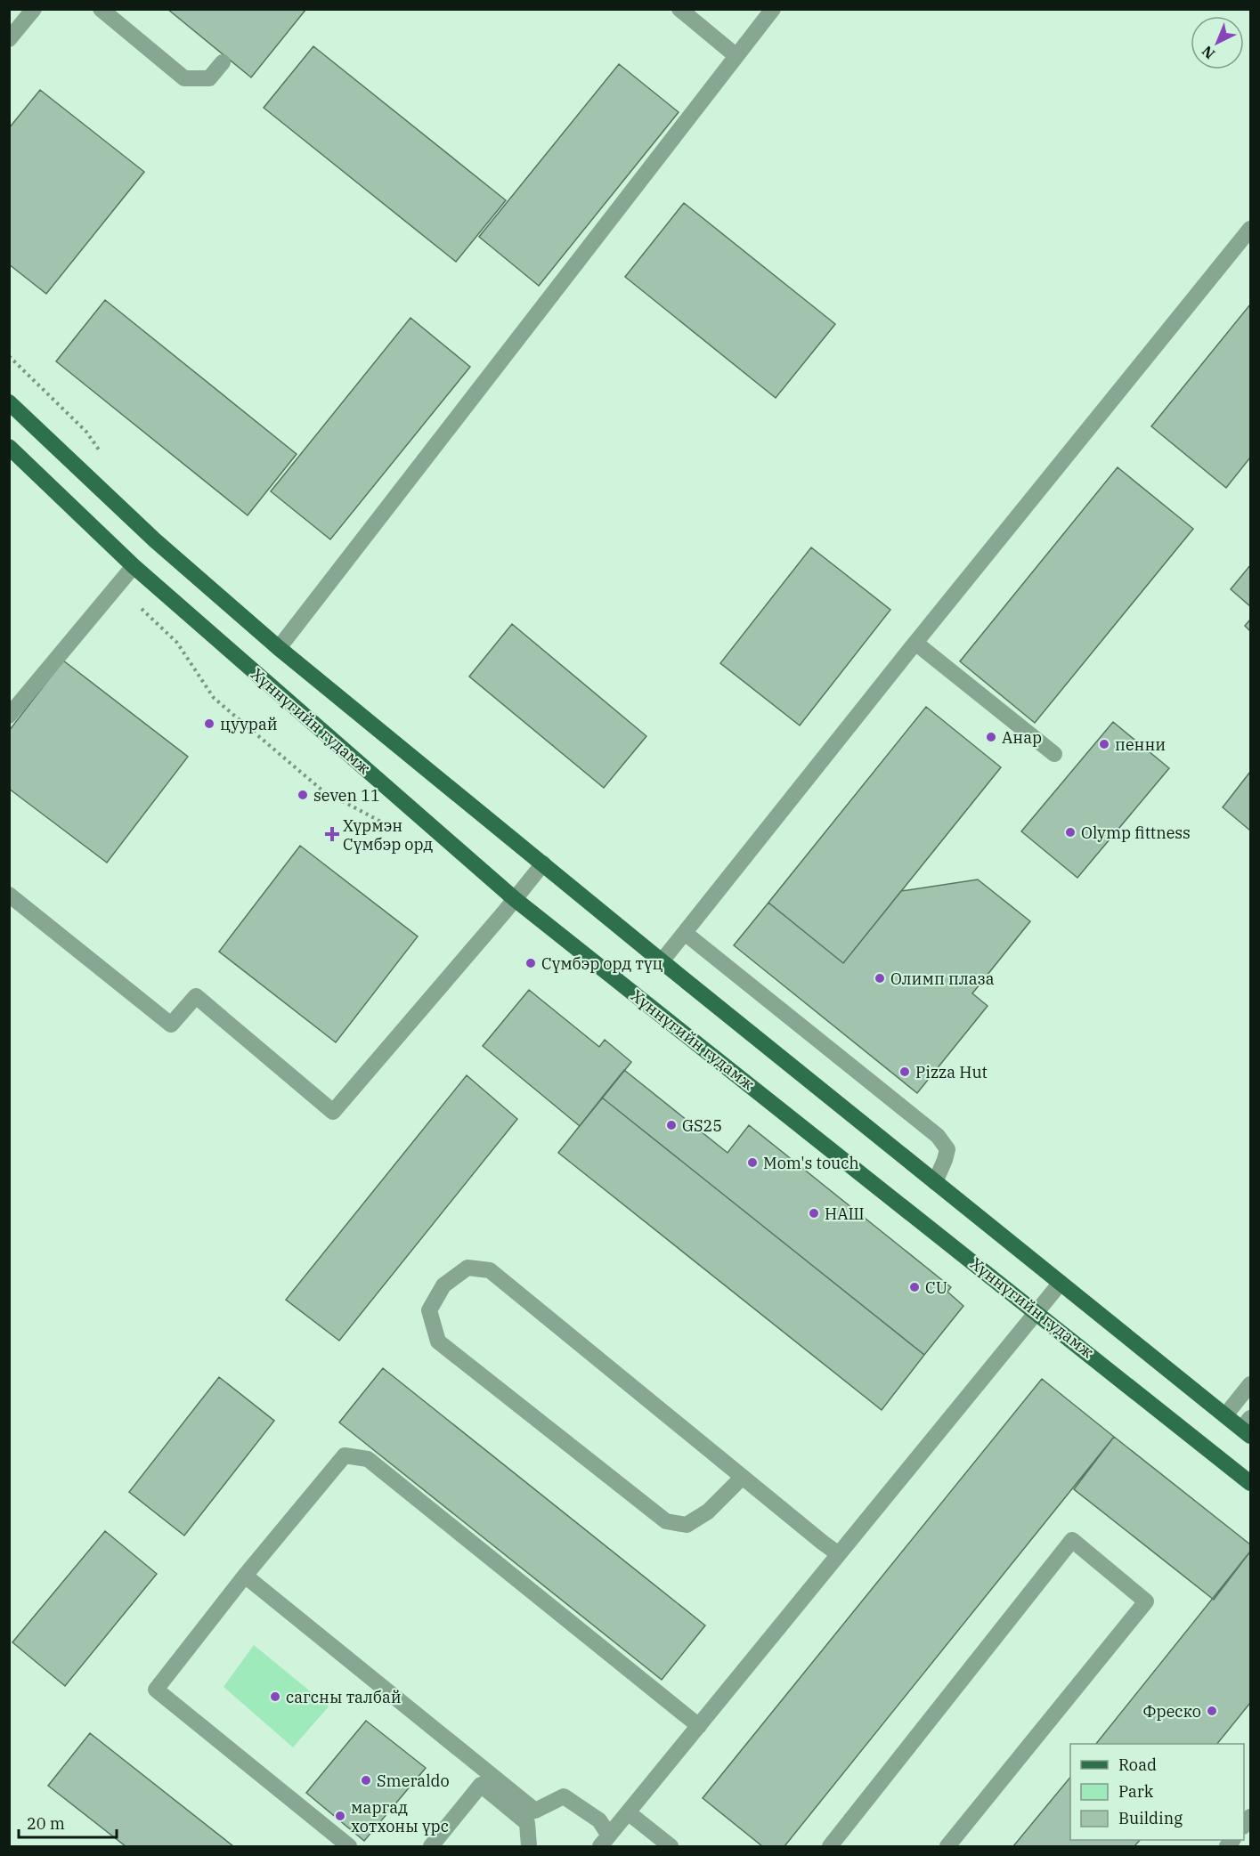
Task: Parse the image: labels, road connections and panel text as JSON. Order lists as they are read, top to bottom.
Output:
{
  "streets": {
    "main road": ["Хүннүгийн гудамж"]
  },
  "places": {
    "other": [
      "цуурай",
      "Анар",
      "пенни",
      "seven 11",
      "Olymp fittness",
      "Сүмбэр орд түц",
      "Олимп плаза",
      "Pizza Hut",
      "GS25",
      "Mom's touch",
      "НАШ",
      "CU",
      "сагсны талбай",
      "Фреско",
      "Smeraldo",
      "маргад хотхоны үрс"
    ],
    "health": ["Хүрмэн Сүмбэр орд"]
  },
  "legend": ["Road", "Park", "Building"],
  "scale_bar": "20 m",
  "north": "bottom left"
}
